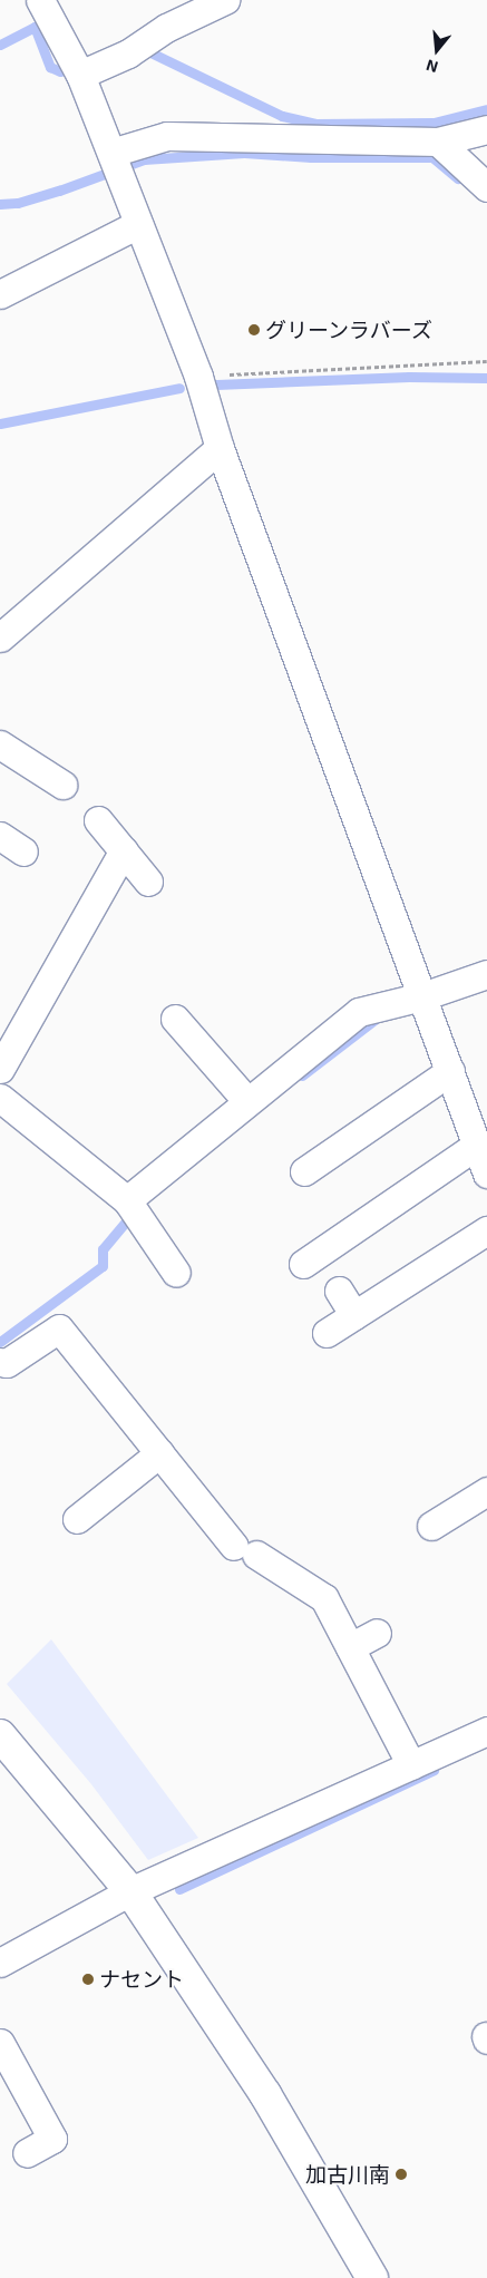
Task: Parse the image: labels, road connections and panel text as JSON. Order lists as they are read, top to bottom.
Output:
{
  "places": ["グリーンラバーズ", "ナセント", "加古川南"],
  "north": "bottom"
}
